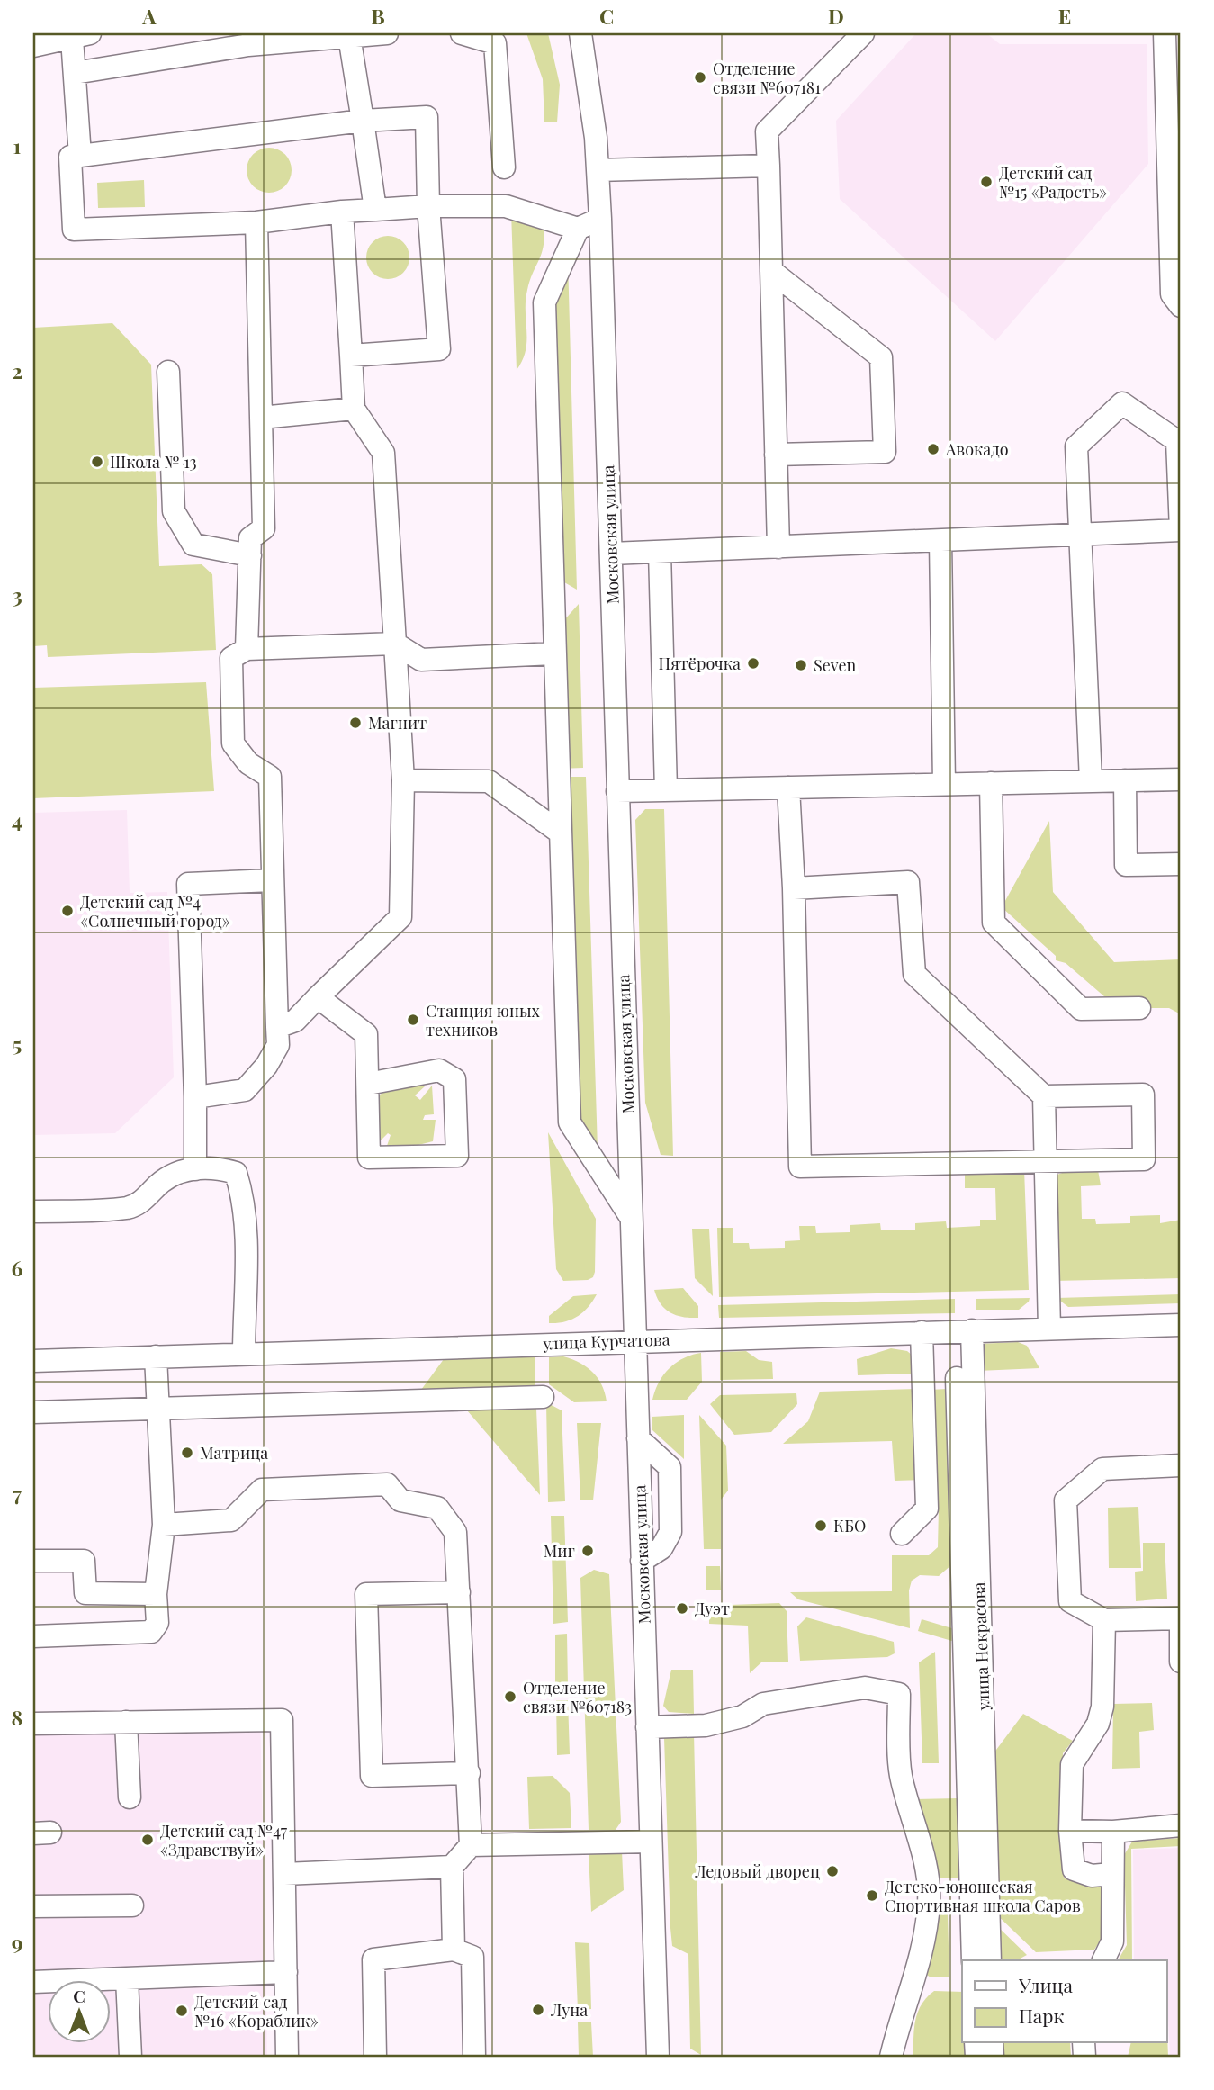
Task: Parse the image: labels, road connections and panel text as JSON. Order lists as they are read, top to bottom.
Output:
{
  "streets": {
    "street": ["Московская улица", "улица Курчатова", "улица Некрасова"]
  },
  "crossings": [
    ["Московская улица", "улица Курчатова"],
    ["улица Курчатова", "улица Некрасова"]
  ],
  "places": [
    "Отделение связи №607181",
    "Детский сад №15 «Радость»",
    "Авокадо",
    "Школа № 13",
    "Пятёрочка",
    "Seven",
    "Магнит",
    "Детский сад №4 «Солнечный город»",
    "Станция юных техников",
    "Матрица",
    "КБО",
    "Миг",
    "Дуэт",
    "Отделение связи №607183",
    "Детский сад №47 «Здравствуй»",
    "Ледовый дворец",
    "Детско-юношеская Спортивная школа Саров",
    "Луна",
    "Детский сад №16 «Кораблик»"
  ],
  "legend": ["Улица", "Парк"],
  "north": "top",
  "grid": {
    "columns": [
      "A",
      "B",
      "C",
      "D",
      "E"
    ],
    "rows": [
      "1",
      "2",
      "3",
      "4",
      "5",
      "6",
      "7",
      "8",
      "9"
    ]
  }
}
